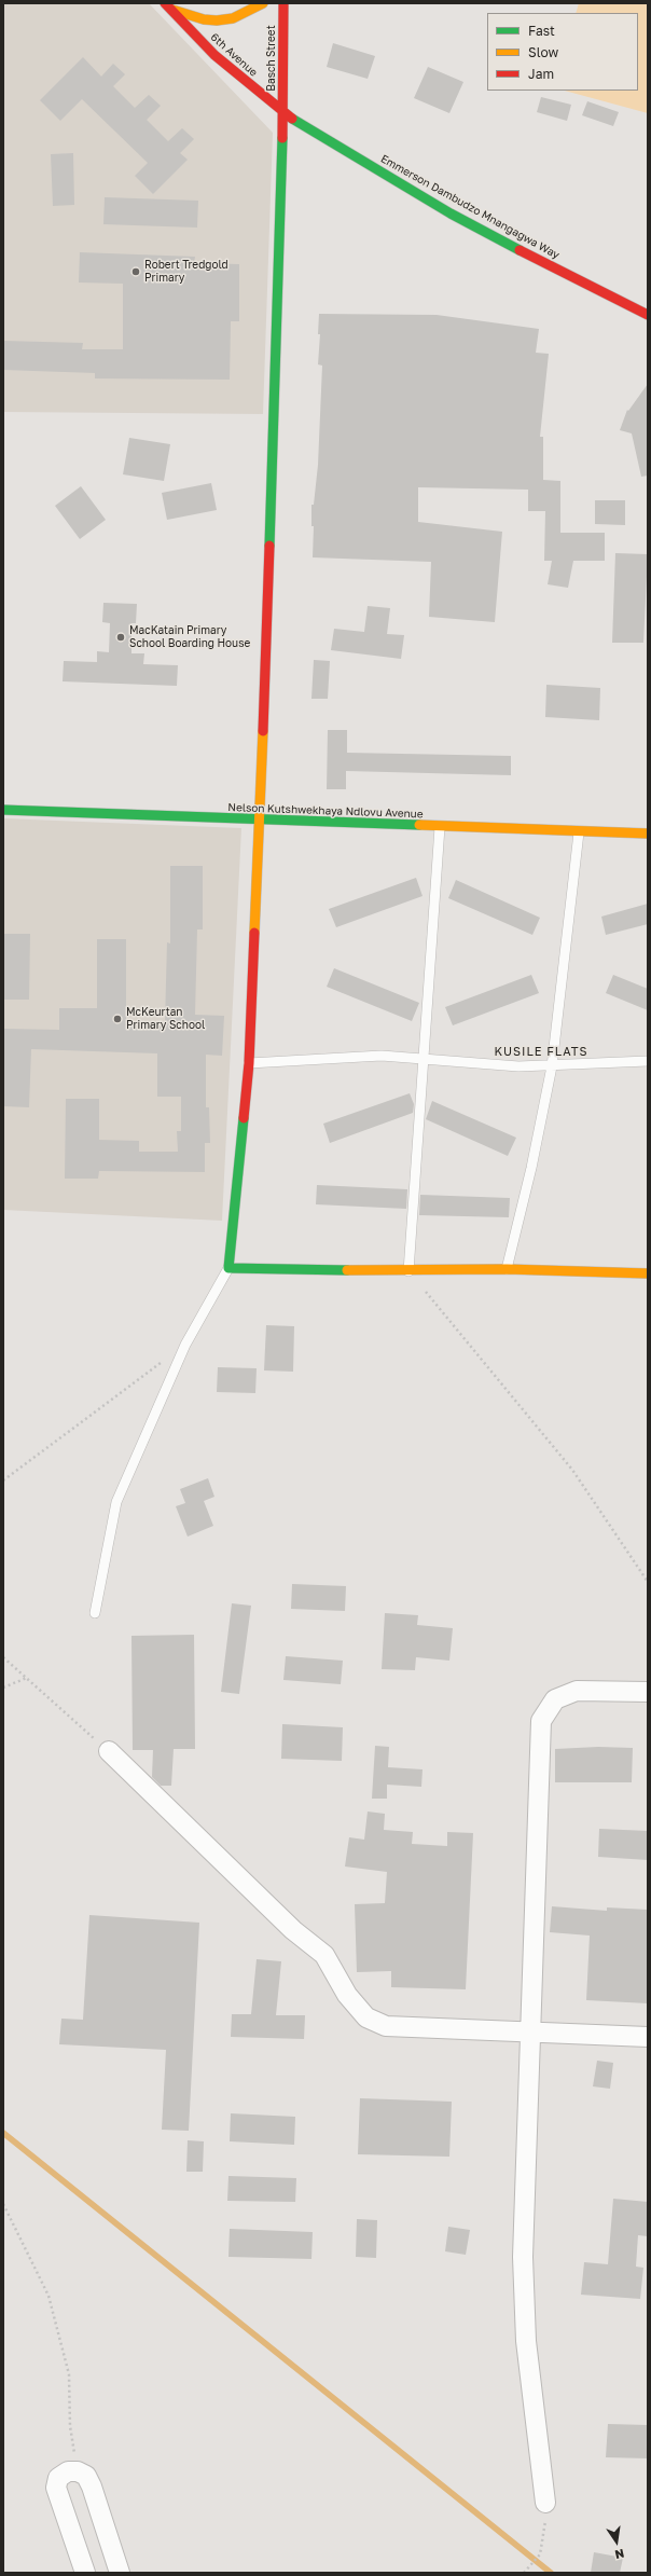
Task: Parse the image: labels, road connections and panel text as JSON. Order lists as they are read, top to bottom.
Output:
{
  "streets": {
    "street": [
      "6th Avenue",
      "Basch Street",
      "Emmerson Dambudzo Mnangagwa Way",
      "Nelson Kutshwekhaya Ndlovu Avenue"
    ]
  },
  "crossings": [
    ["6th Avenue", "Basch Street"],
    ["6th Avenue", "Emmerson Dambudzo Mnangagwa Way"],
    ["Basch Street", "Emmerson Dambudzo Mnangagwa Way"],
    ["Basch Street", "Nelson Kutshwekhaya Ndlovu Avenue"]
  ],
  "districts": ["KUSILE FLATS"],
  "places": ["Robert Tredgold Primary", "MacKatain Primary School Boarding House", "McKeurtan Primary School"],
  "legend": ["Fast", "Slow", "Jam"],
  "north": "bottom"
}
